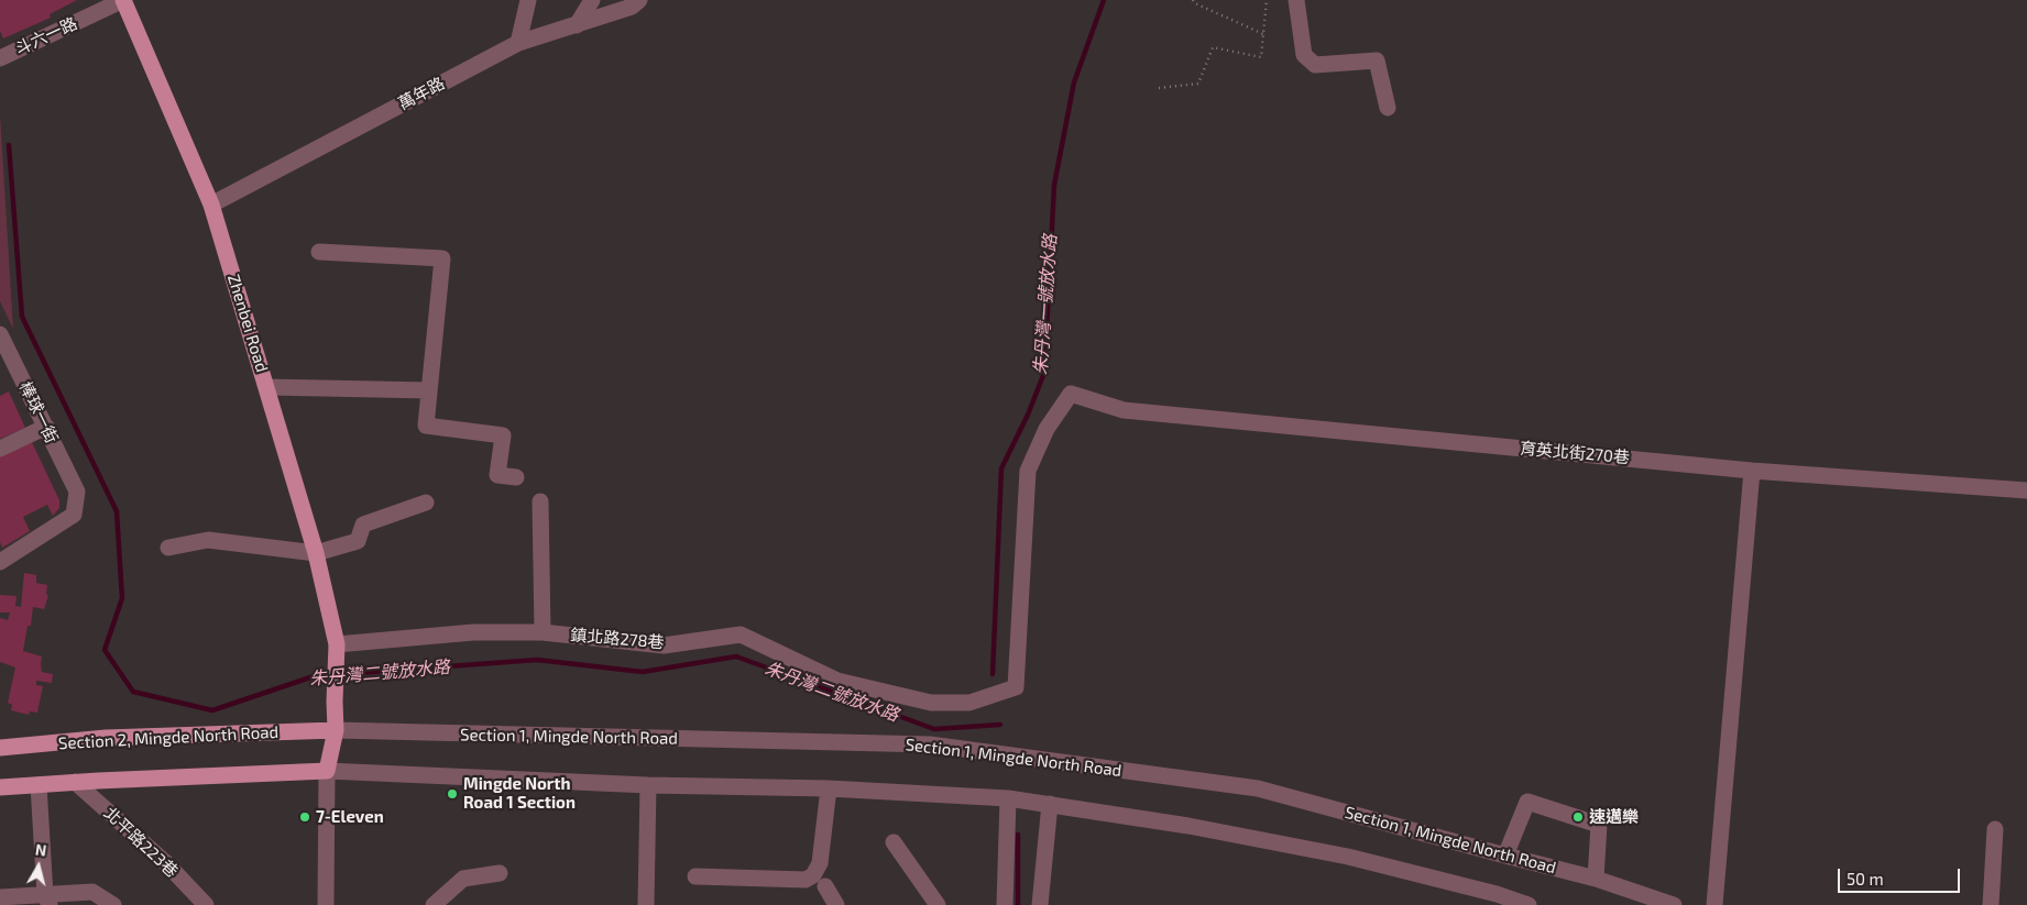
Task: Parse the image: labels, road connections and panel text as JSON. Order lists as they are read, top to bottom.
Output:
{
  "streets": {
    "main road": ["Zhenbei Road", "Section 2, Mingde North Road"],
    "street": [
      "斗六一路",
      "萬年路",
      "棒球一街",
      "育英北街270巷",
      "鎮北路278巷",
      "Section 1, Mingde North Road",
      "北平路223巷"
    ]
  },
  "crossings": [
    ["斗六一路", "Zhenbei Road"],
    ["萬年路", "Zhenbei Road"],
    ["Zhenbei Road", "鎮北路278巷"],
    ["Zhenbei Road", "Section 1, Mingde North Road"],
    ["Zhenbei Road", "Section 2, Mingde North Road"],
    ["育英北街270巷", "鎮北路278巷"],
    ["Section 1, Mingde North Road", "Section 2, Mingde North Road"]
  ],
  "water": ["朱丹灣一號放水路", "朱丹灣二號放水路"],
  "places": ["Mingde North Road 1 Section", "7-Eleven", "速邁樂"],
  "scale_bar": "50 m",
  "north": "top"
}
